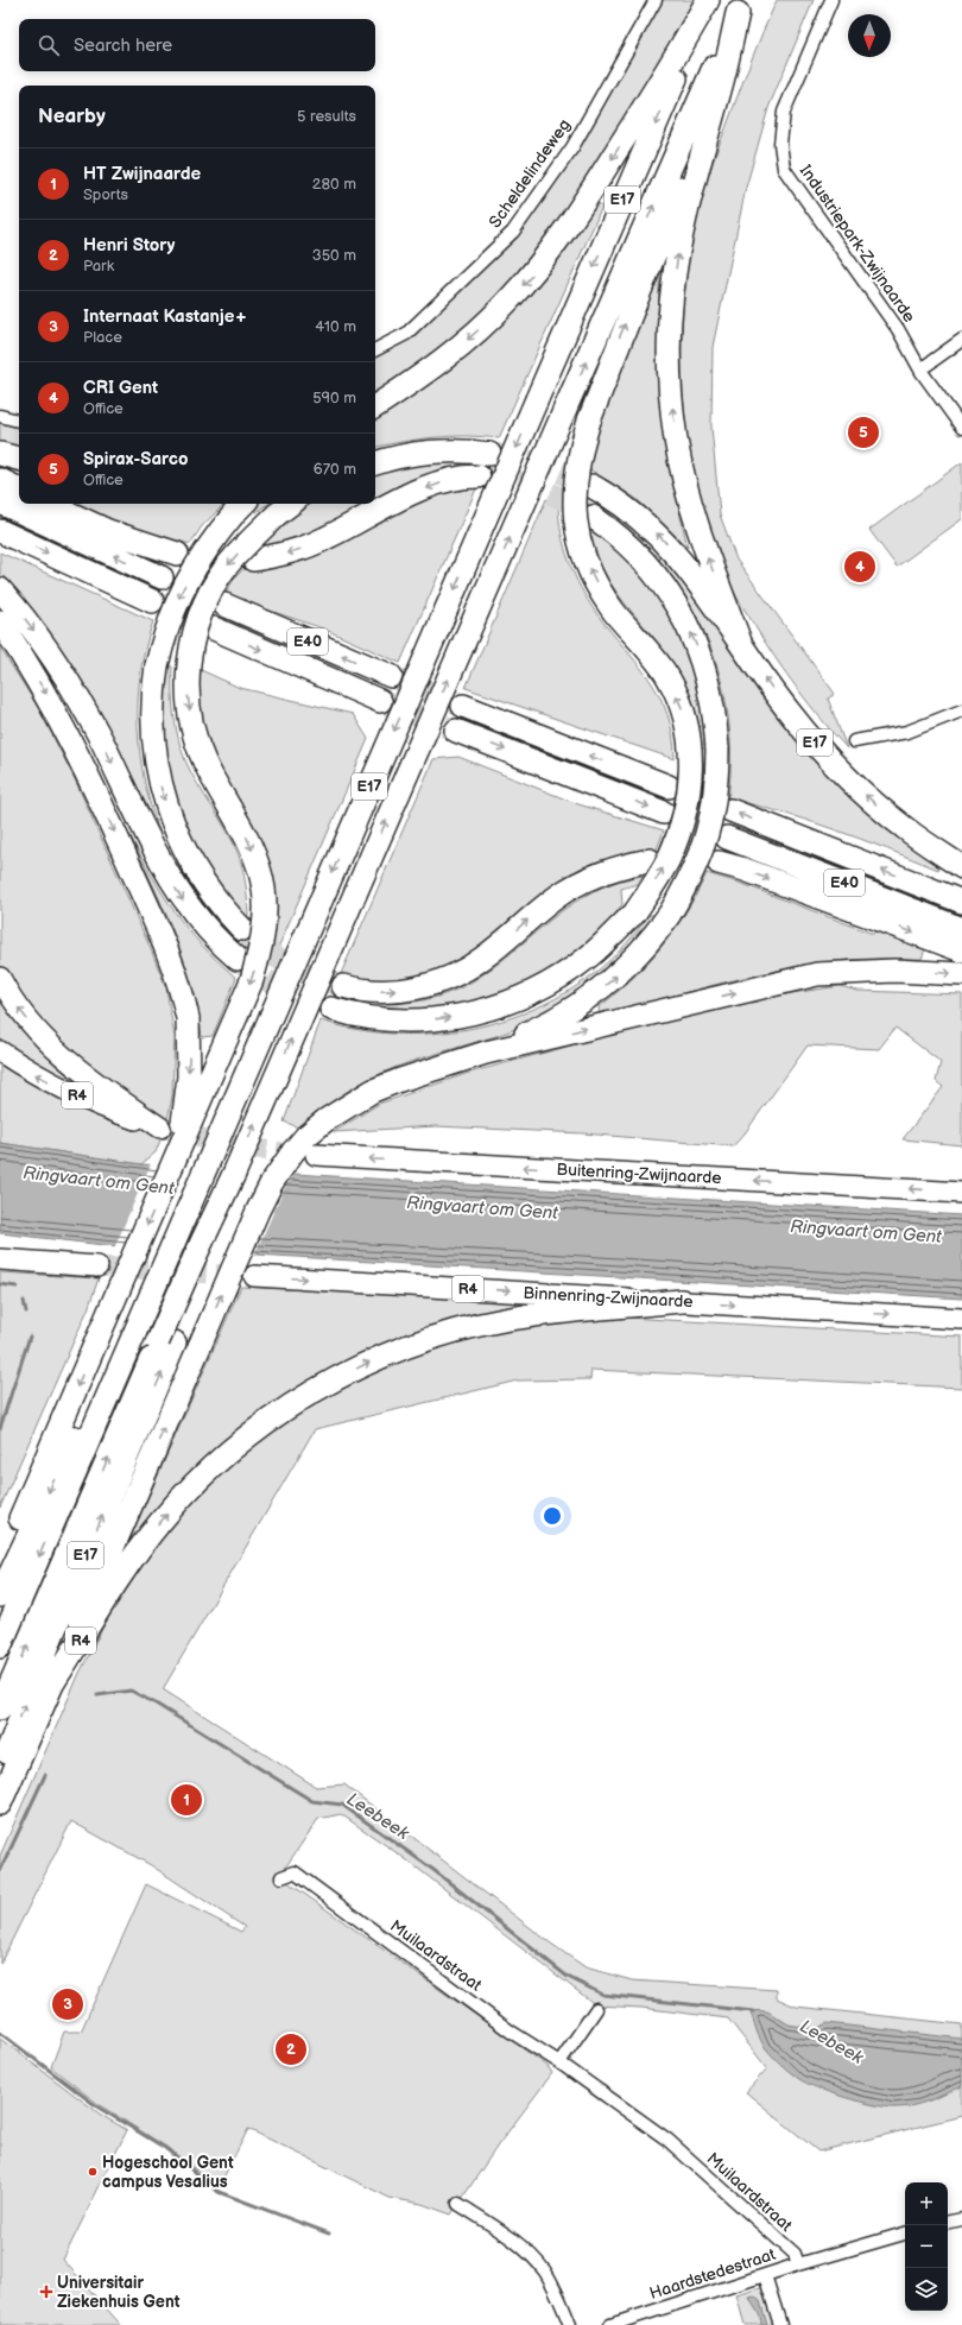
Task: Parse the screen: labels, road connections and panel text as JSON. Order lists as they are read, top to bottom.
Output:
{
  "streets": {
    "highway": [
      "E17",
      "E40",
      "R4",
      "Buitenring-Zwijnaarde",
      "Binnenring-Zwijnaarde"
    ],
    "street": [
      "Scheldelindeweg",
      "Industriepark-Zwijnaarde",
      "Muilaardstraat",
      "Haardstedestraat"
    ]
  },
  "crossings": [
    ["E17", "R4"],
    ["R4", "Binnenring-Zwijnaarde"],
    ["Muilaardstraat", "Haardstedestraat"]
  ],
  "one_way": ["Binnenring-Zwijnaarde"],
  "water": ["Ringvaart om Gent", "Leebeek"],
  "places": {
    "other": ["Hogeschool Gent campus Vesalius"],
    "health": ["Universitair Ziekenhuis Gent"]
  },
  "north": "bottom",
  "page": {
    "search": "Search here",
    "heading": ["Nearby", "5 results"],
    "list": [
      {
        "mark": "1",
        "name": "HT Zwijnaarde",
        "note": "Sports",
        "value": "280 m"
      },
      {
        "mark": "2",
        "name": "Henri Story",
        "note": "Park",
        "value": "350 m"
      },
      {
        "mark": "3",
        "name": "Internaat Kastanje+",
        "note": "Place",
        "value": "410 m"
      },
      {
        "mark": "4",
        "name": "CRI Gent",
        "note": "Office",
        "value": "590 m"
      },
      {
        "mark": "5",
        "name": "Spirax-Sarco",
        "note": "Office",
        "value": "670 m"
      }
    ],
    "pins": [
      "5",
      "4",
      "1",
      "3",
      "2"
    ],
    "map_buttons": ["+", "−"]
  }
}
